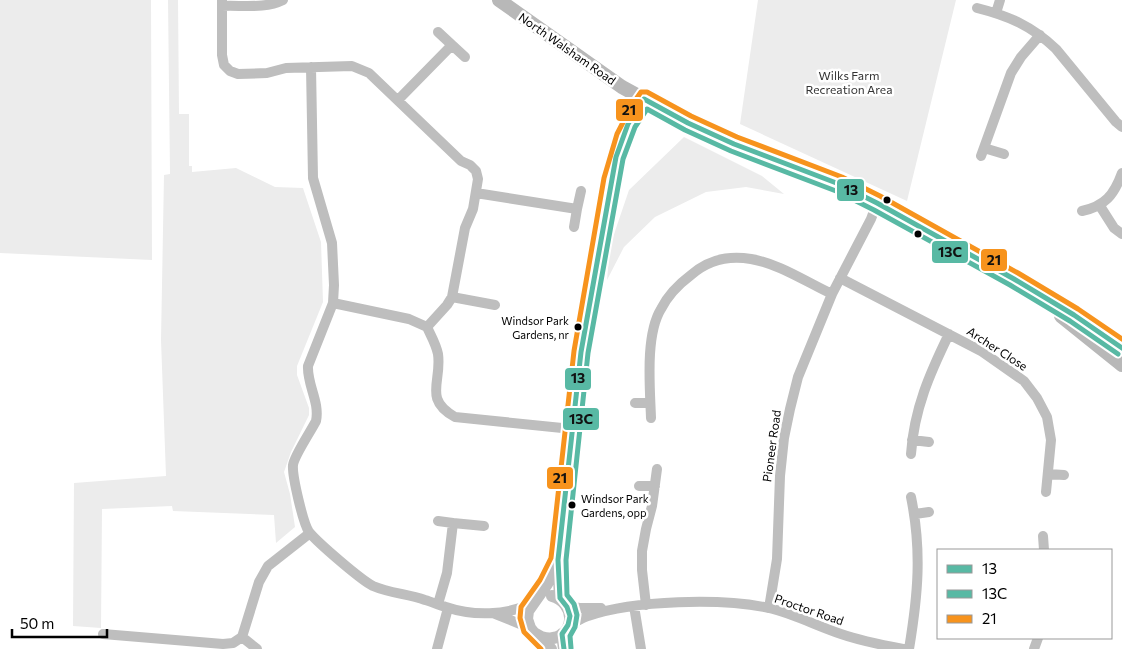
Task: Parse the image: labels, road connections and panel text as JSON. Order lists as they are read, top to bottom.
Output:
{
  "streets": {
    "main road": ["North Walsham Road"],
    "street": ["Archer Close", "Pioneer Road", "Proctor Road"]
  },
  "crossings": [
    ["North Walsham Road", "Pioneer Road"],
    ["Archer Close", "Pioneer Road"],
    ["Pioneer Road", "Proctor Road"]
  ],
  "parks": ["Wilks Farm Recreation Area"],
  "places": ["Windsor Park Gardens, nr", "Windsor Park Gardens, opp"],
  "lines": ["transit line 21", "transit line 13", "transit line 13C"],
  "legend": ["13", "13C", "21"],
  "scale_bar": "50 m"
}
